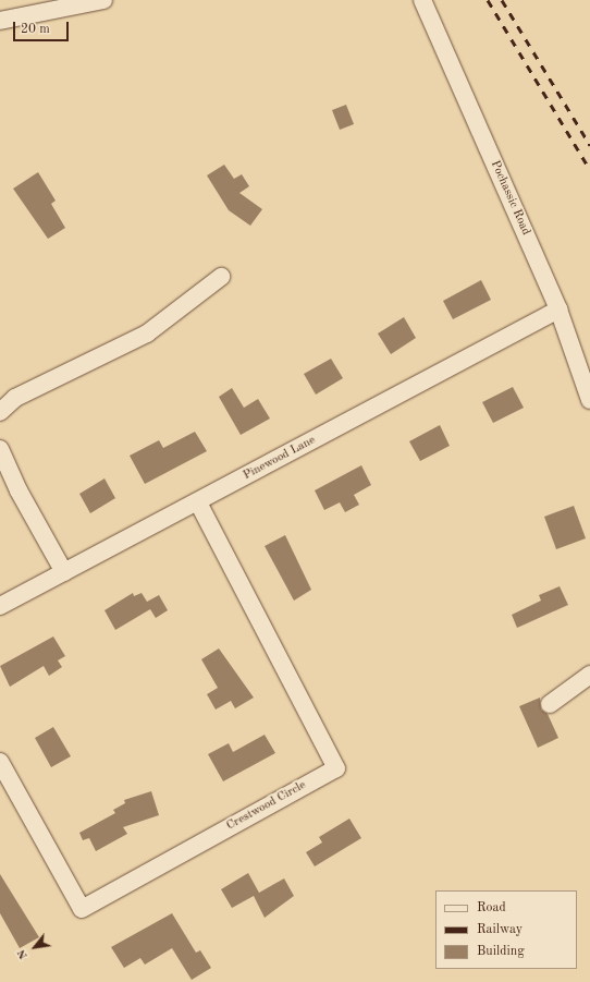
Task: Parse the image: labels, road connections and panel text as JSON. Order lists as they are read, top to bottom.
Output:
{
  "streets": {
    "street": ["Pochassic Road", "Pinewood Lane", "Crestwood Circle"]
  },
  "crossings": [
    ["Pochassic Road", "Pinewood Lane"],
    ["Pinewood Lane", "Crestwood Circle"]
  ],
  "legend": ["Road", "Railway", "Building"],
  "scale_bar": "20 m",
  "north": "bottom left"
}
